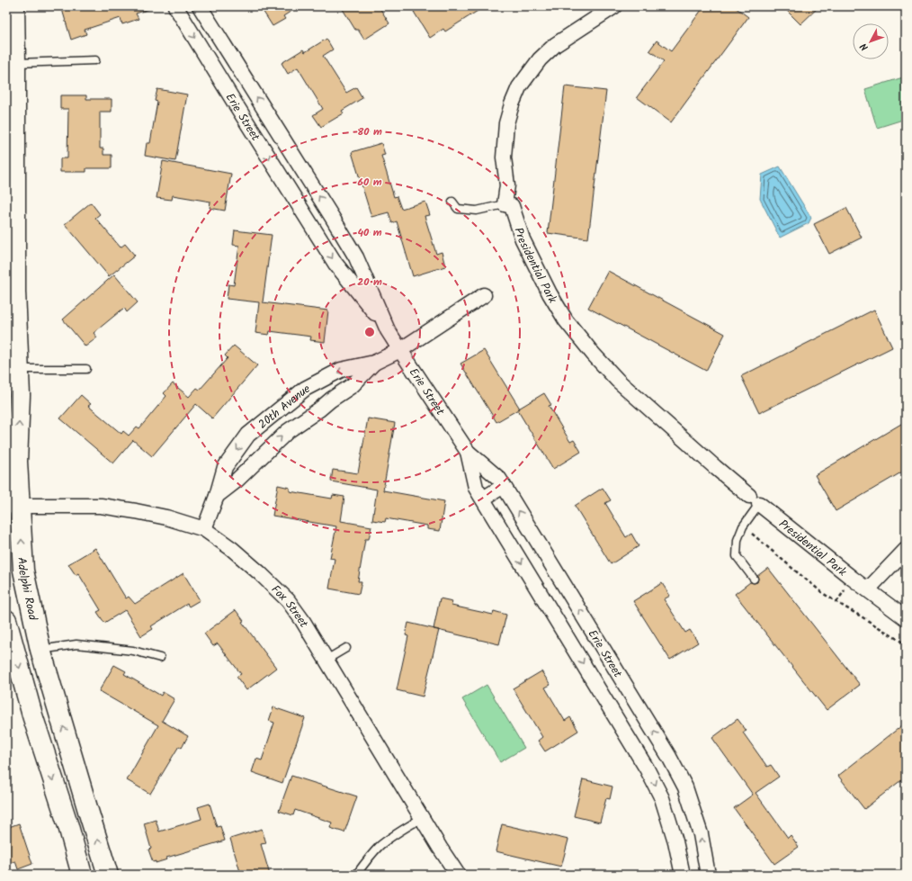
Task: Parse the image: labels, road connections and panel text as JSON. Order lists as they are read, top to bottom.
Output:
{
  "streets": {
    "main road": ["Adelphi Road"],
    "street": [
      "Erie Street",
      "Presidential Park",
      "20th Avenue",
      "Fox Street"
    ]
  },
  "crossings": [
    ["Erie Street", "20th Avenue"],
    ["20th Avenue", "Fox Street"],
    ["Adelphi Road", "Fox Street"]
  ],
  "north": "bottom left",
  "rings": [
    "80 m",
    "60 m",
    "40 m",
    "20 m"
  ]
}
